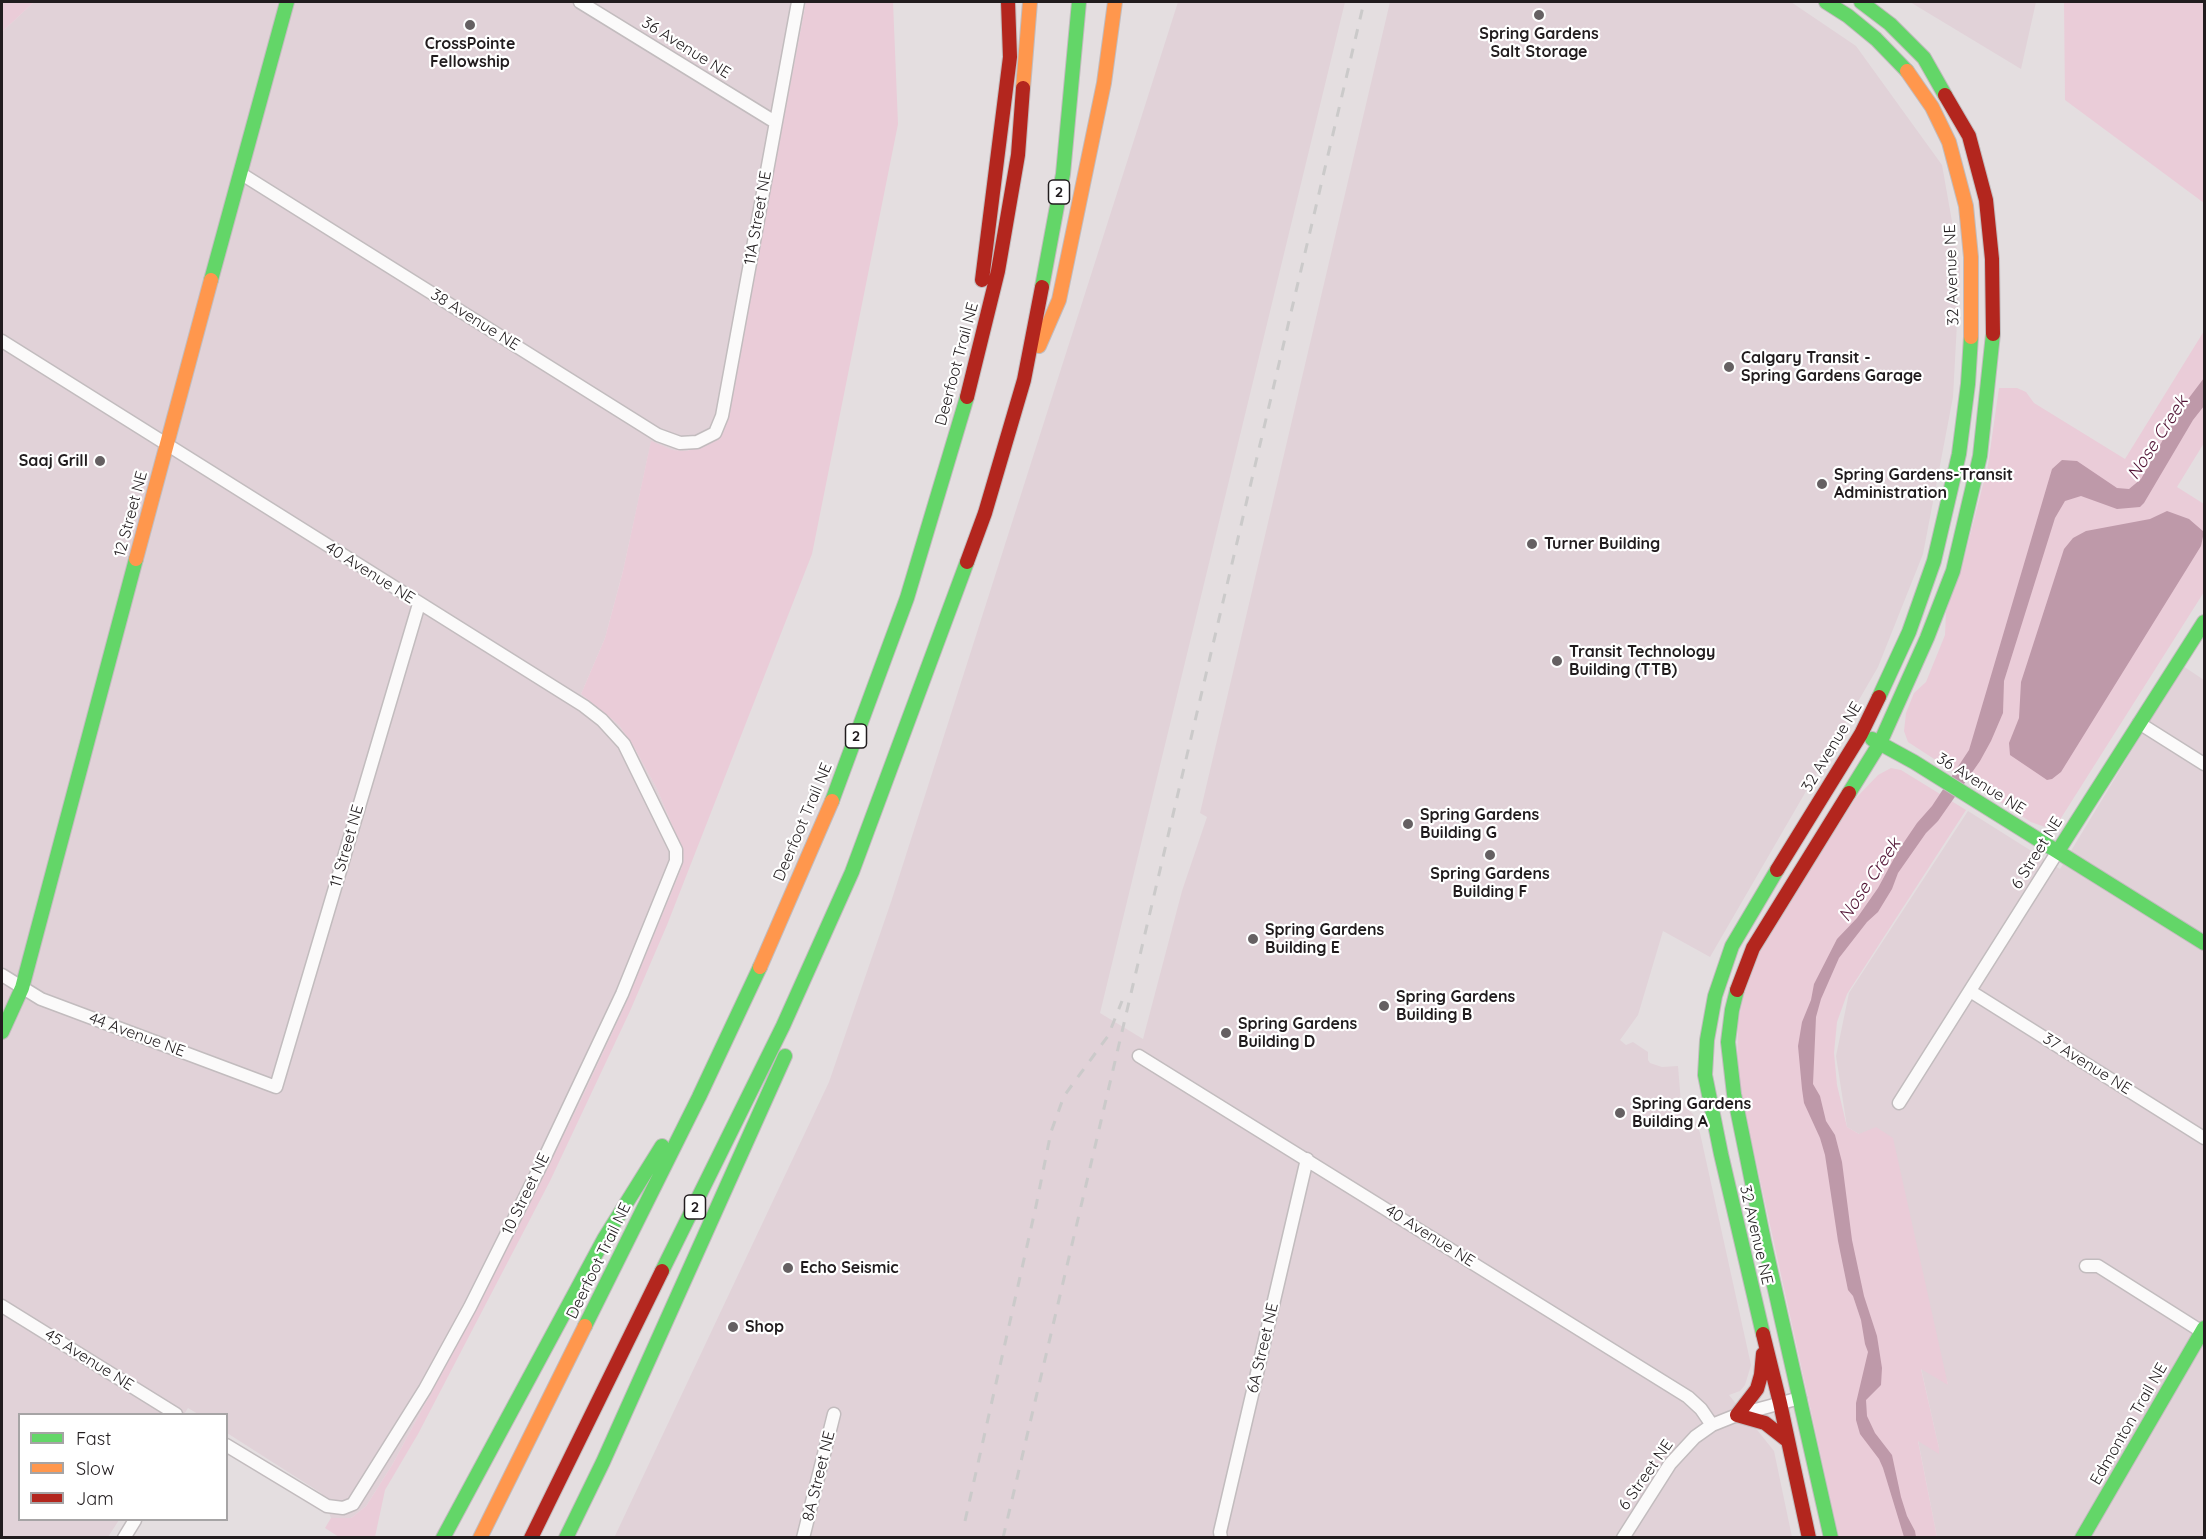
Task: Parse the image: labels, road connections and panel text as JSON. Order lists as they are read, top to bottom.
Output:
{
  "streets": {
    "main road": [
      "36 Avenue NE",
      "2",
      "32 Avenue NE",
      "Deerfoot Trail NE",
      "12 Street NE",
      "6 Street NE",
      "Edmonton Trail NE"
    ],
    "street": [
      "11A Street NE",
      "38 Avenue NE",
      "40 Avenue NE",
      "11 Street NE",
      "44 Avenue NE",
      "37 Avenue NE",
      "10 Street NE",
      "6A Street NE",
      "45 Avenue NE",
      "8A Street NE"
    ]
  },
  "crossings": [
    ["36 Avenue NE", "11A Street NE"],
    ["36 Avenue NE", "32 Avenue NE"],
    ["36 Avenue NE", "6 Street NE"],
    ["11A Street NE", "38 Avenue NE"],
    ["32 Avenue NE", "6 Street NE"],
    ["38 Avenue NE", "12 Street NE"],
    ["12 Street NE", "40 Avenue NE"],
    ["12 Street NE", "44 Avenue NE"],
    ["40 Avenue NE", "11 Street NE"],
    ["40 Avenue NE", "6 Street NE"],
    ["40 Avenue NE", "10 Street NE"],
    ["40 Avenue NE", "6A Street NE"],
    ["11 Street NE", "44 Avenue NE"],
    ["6 Street NE", "37 Avenue NE"]
  ],
  "water": ["Nose Creek"],
  "places": [
    "Spring Gardens Salt Storage",
    "CrossPointe Fellowship",
    "Calgary Transit - Spring Gardens Garage",
    "Saaj Grill",
    "Spring Gardens-Transit Administration",
    "Turner Building",
    "Transit Technology Building (TTB)",
    "Spring Gardens Building G",
    "Spring Gardens Building F",
    "Spring Gardens Building E",
    "Spring Gardens Building B",
    "Spring Gardens Building D",
    "Spring Gardens Building A",
    "Echo Seismic",
    "Shop"
  ],
  "legend": ["Fast", "Slow", "Jam"]
}
